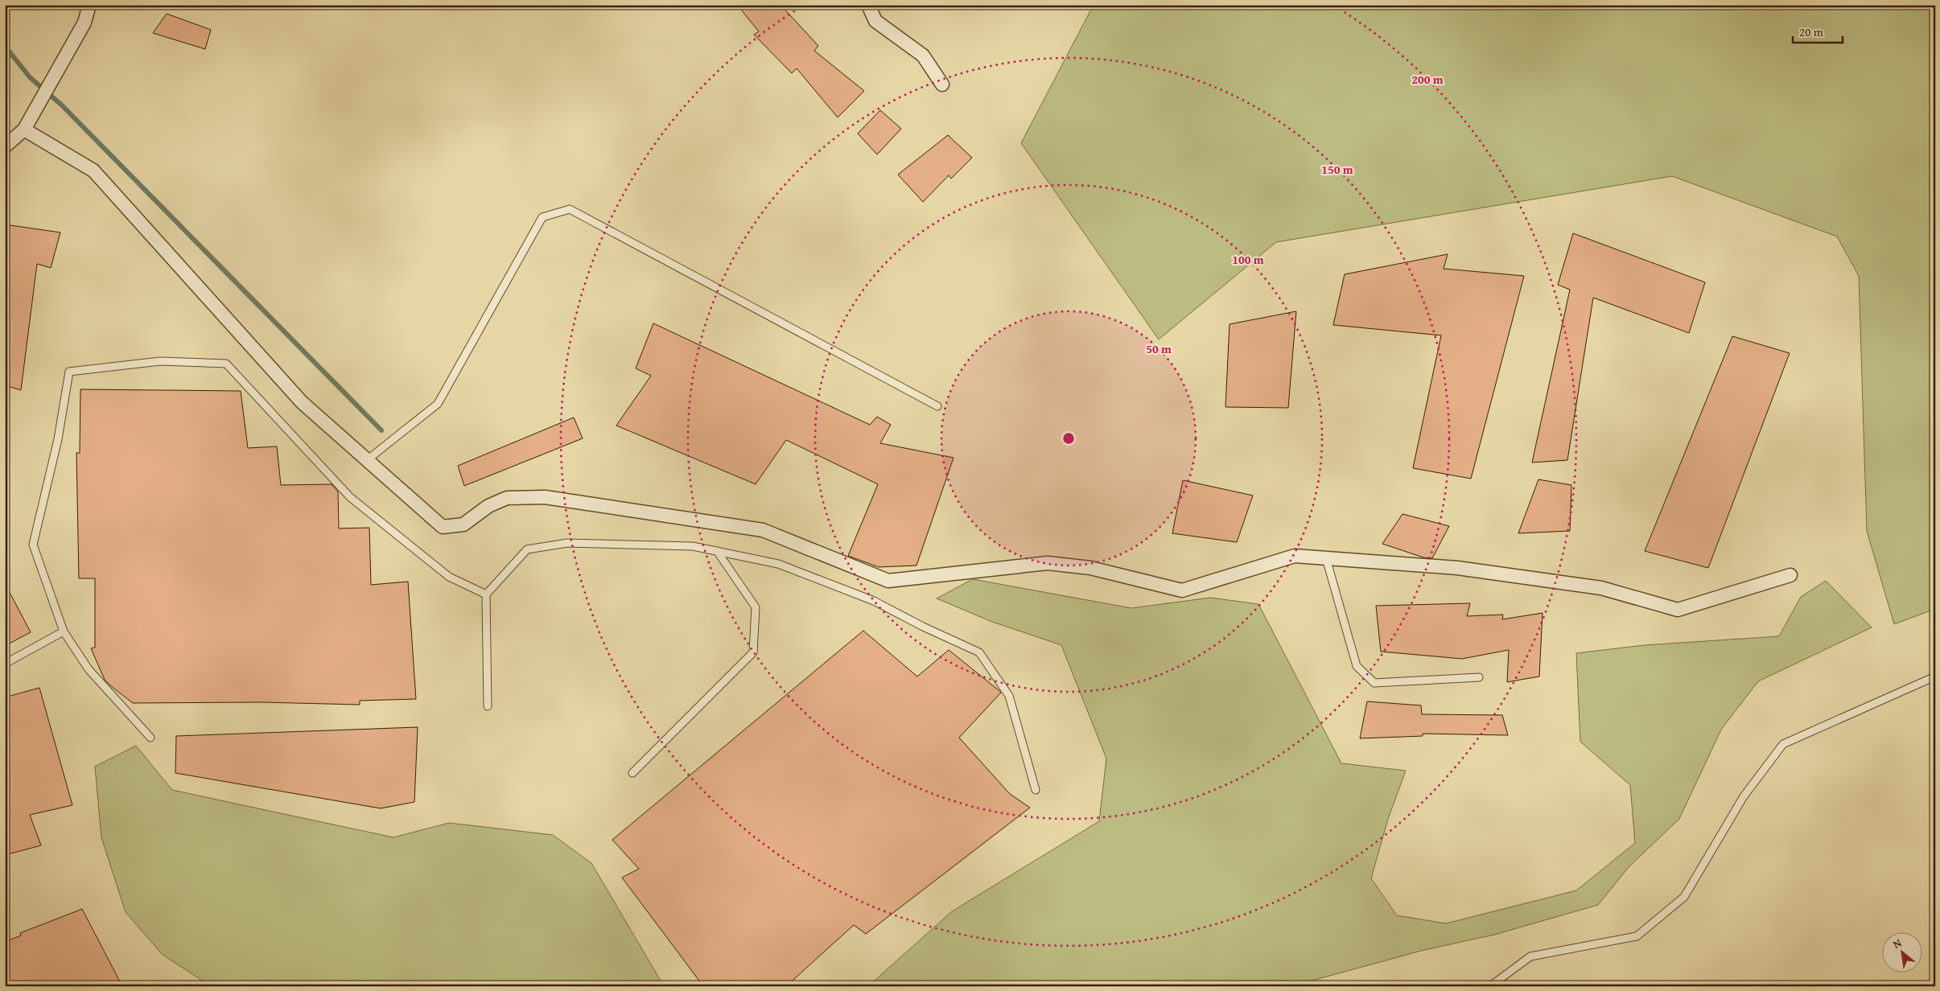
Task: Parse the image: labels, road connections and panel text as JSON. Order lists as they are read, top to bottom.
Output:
{
  "scale_bar": "20 m",
  "north": "top left",
  "rings": [
    "200 m",
    "150 m",
    "100 m",
    "50 m"
  ]
}
